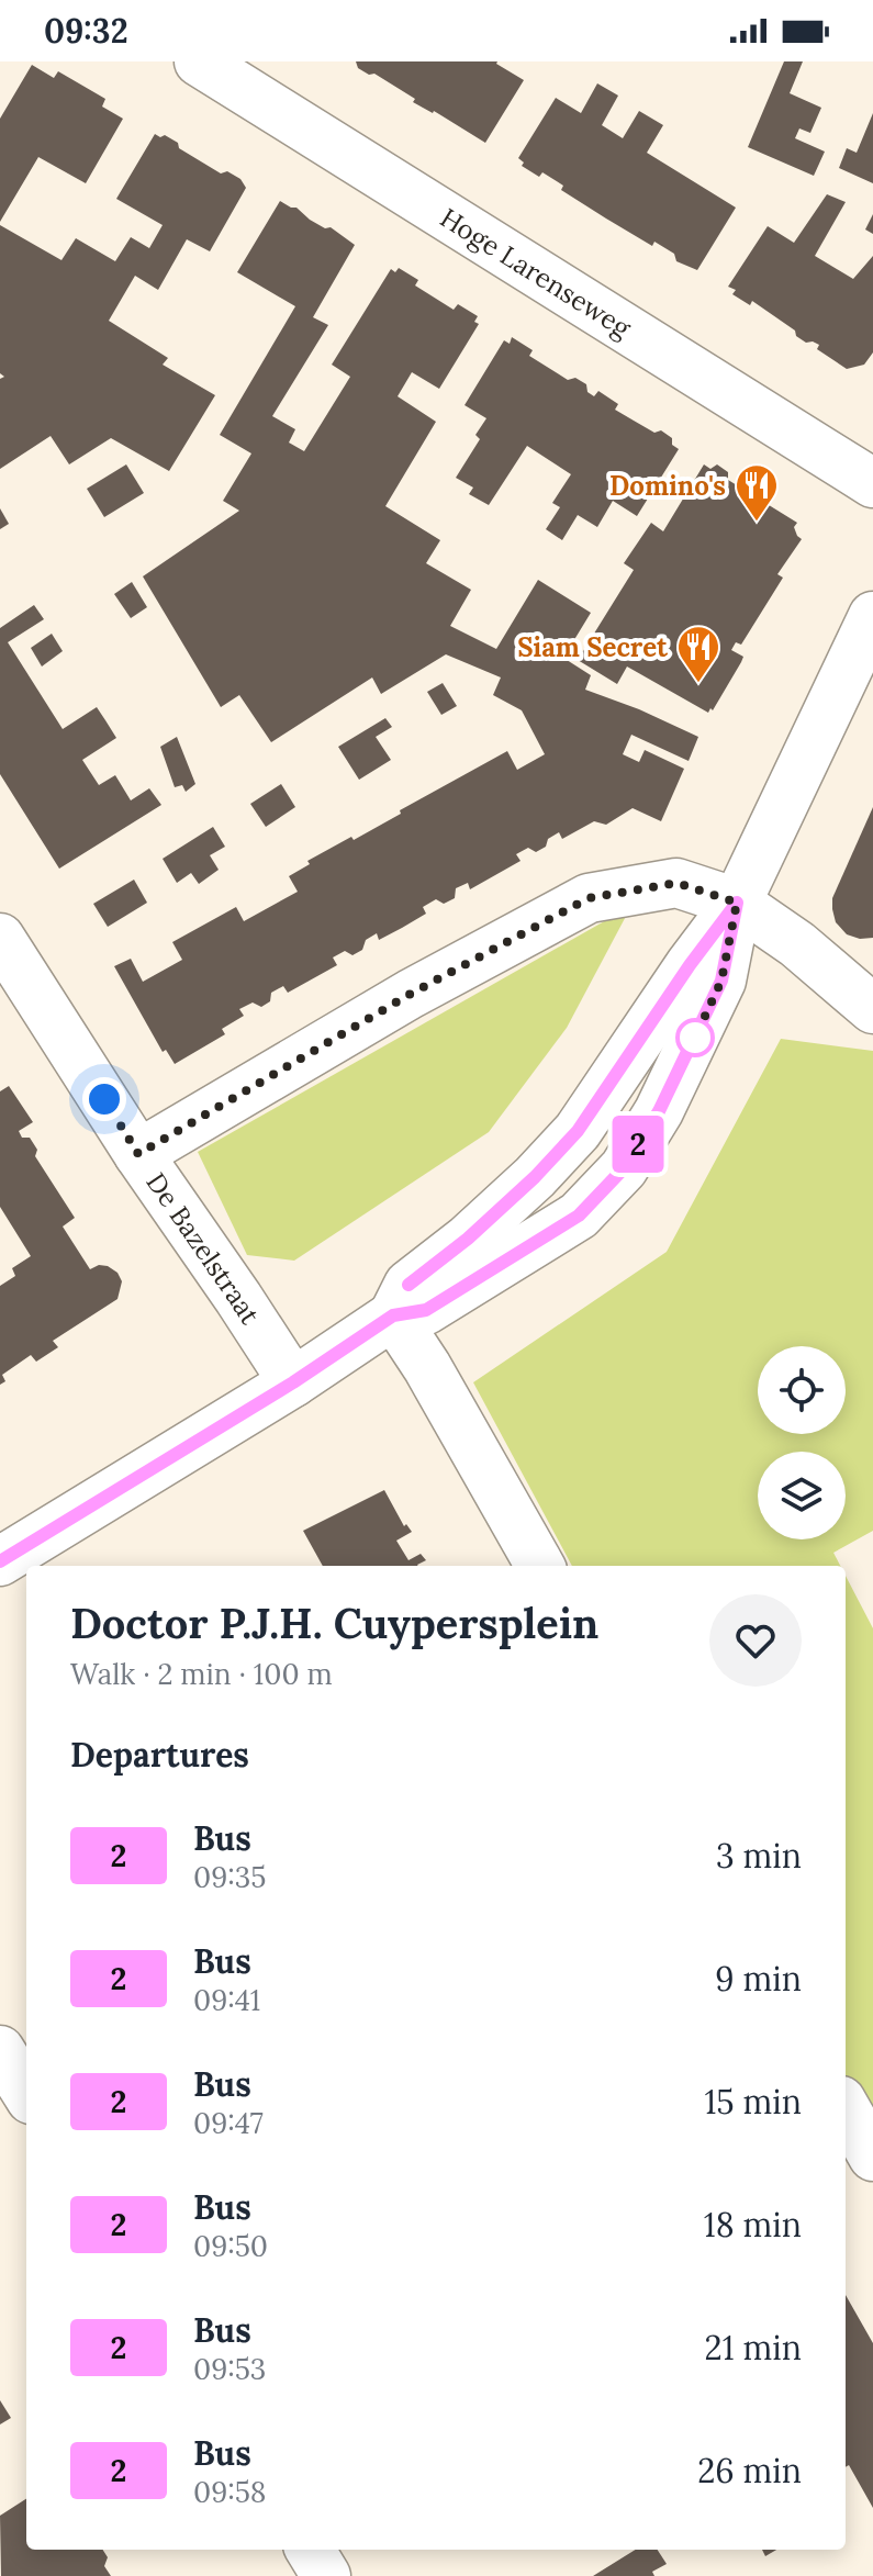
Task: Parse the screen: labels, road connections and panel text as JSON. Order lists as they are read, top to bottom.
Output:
{
  "streets": {
    "street": ["Hoge Larenseweg", "De Bazelstraat"]
  },
  "places": {
    "restaurant": ["Domino's", "Siam Secret"]
  },
  "lines": ["bus line 2"],
  "page": {
    "status": "09:32",
    "on_map": "2",
    "heading": [
      ["Doctor P.J.H. Cuypersplein", "Walk · 2 min · 100 m"],
      "Departures"
    ],
    "list": [
      {
        "mark": "2",
        "name": "Bus",
        "note": "09:35",
        "value": "3 min"
      },
      {
        "mark": "2",
        "name": "Bus",
        "note": "09:41",
        "value": "9 min"
      },
      {
        "mark": "2",
        "name": "Bus",
        "note": "09:47",
        "value": "15 min"
      },
      {
        "mark": "2",
        "name": "Bus",
        "note": "09:50",
        "value": "18 min"
      },
      {
        "mark": "2",
        "name": "Bus",
        "note": "09:53",
        "value": "21 min"
      },
      {
        "mark": "2",
        "name": "Bus",
        "note": "09:58",
        "value": "26 min"
      }
    ]
  }
}
